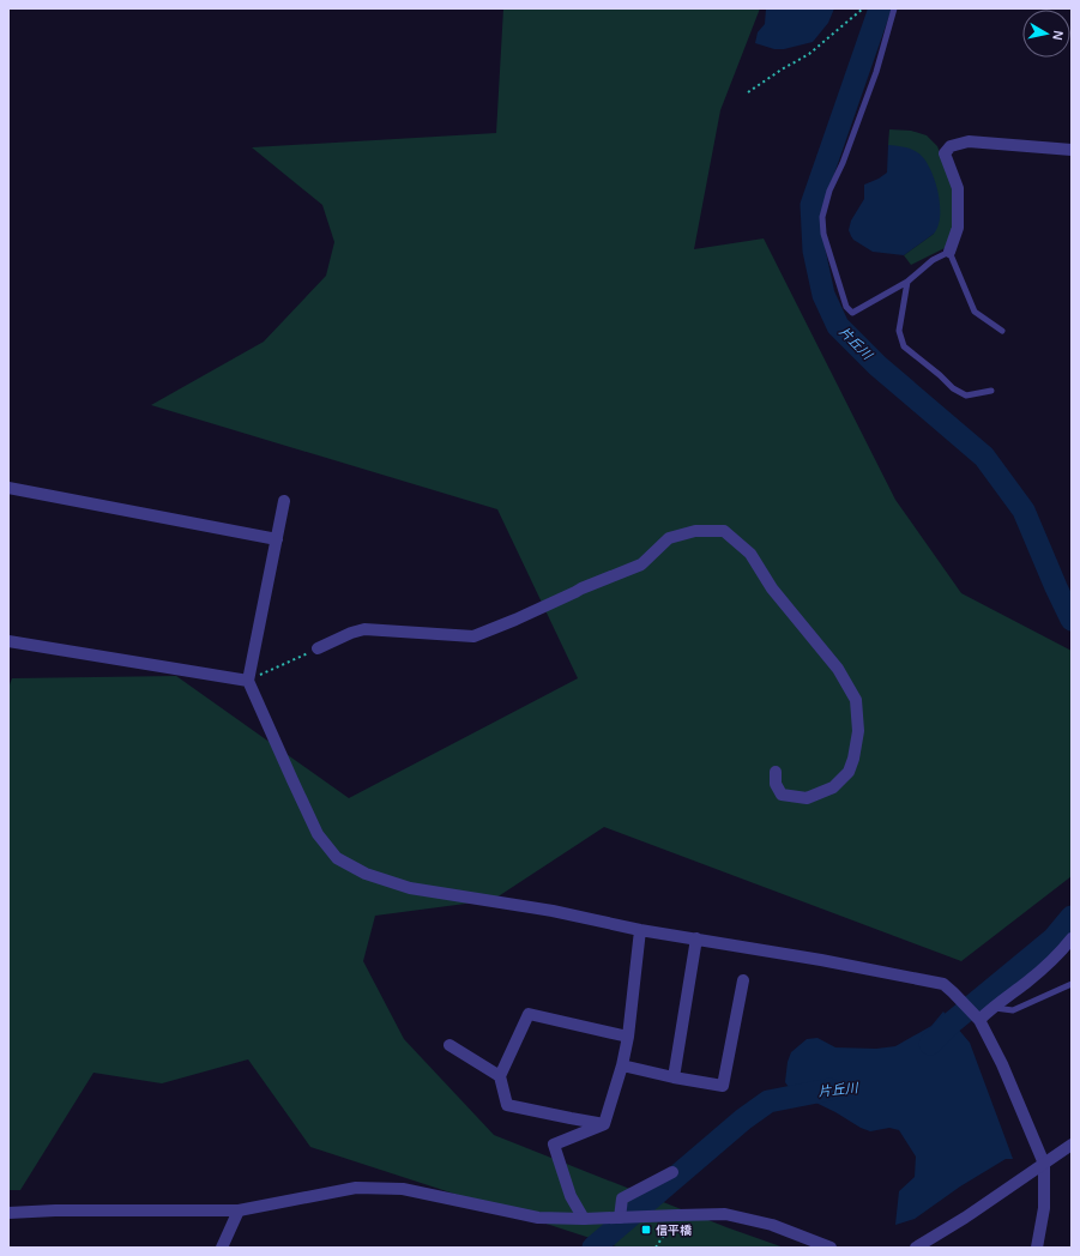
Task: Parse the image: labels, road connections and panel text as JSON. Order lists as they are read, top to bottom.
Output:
{
  "water": ["片丘川"],
  "places": {
    "transit": ["信平橋"]
  },
  "north": "right"
}
